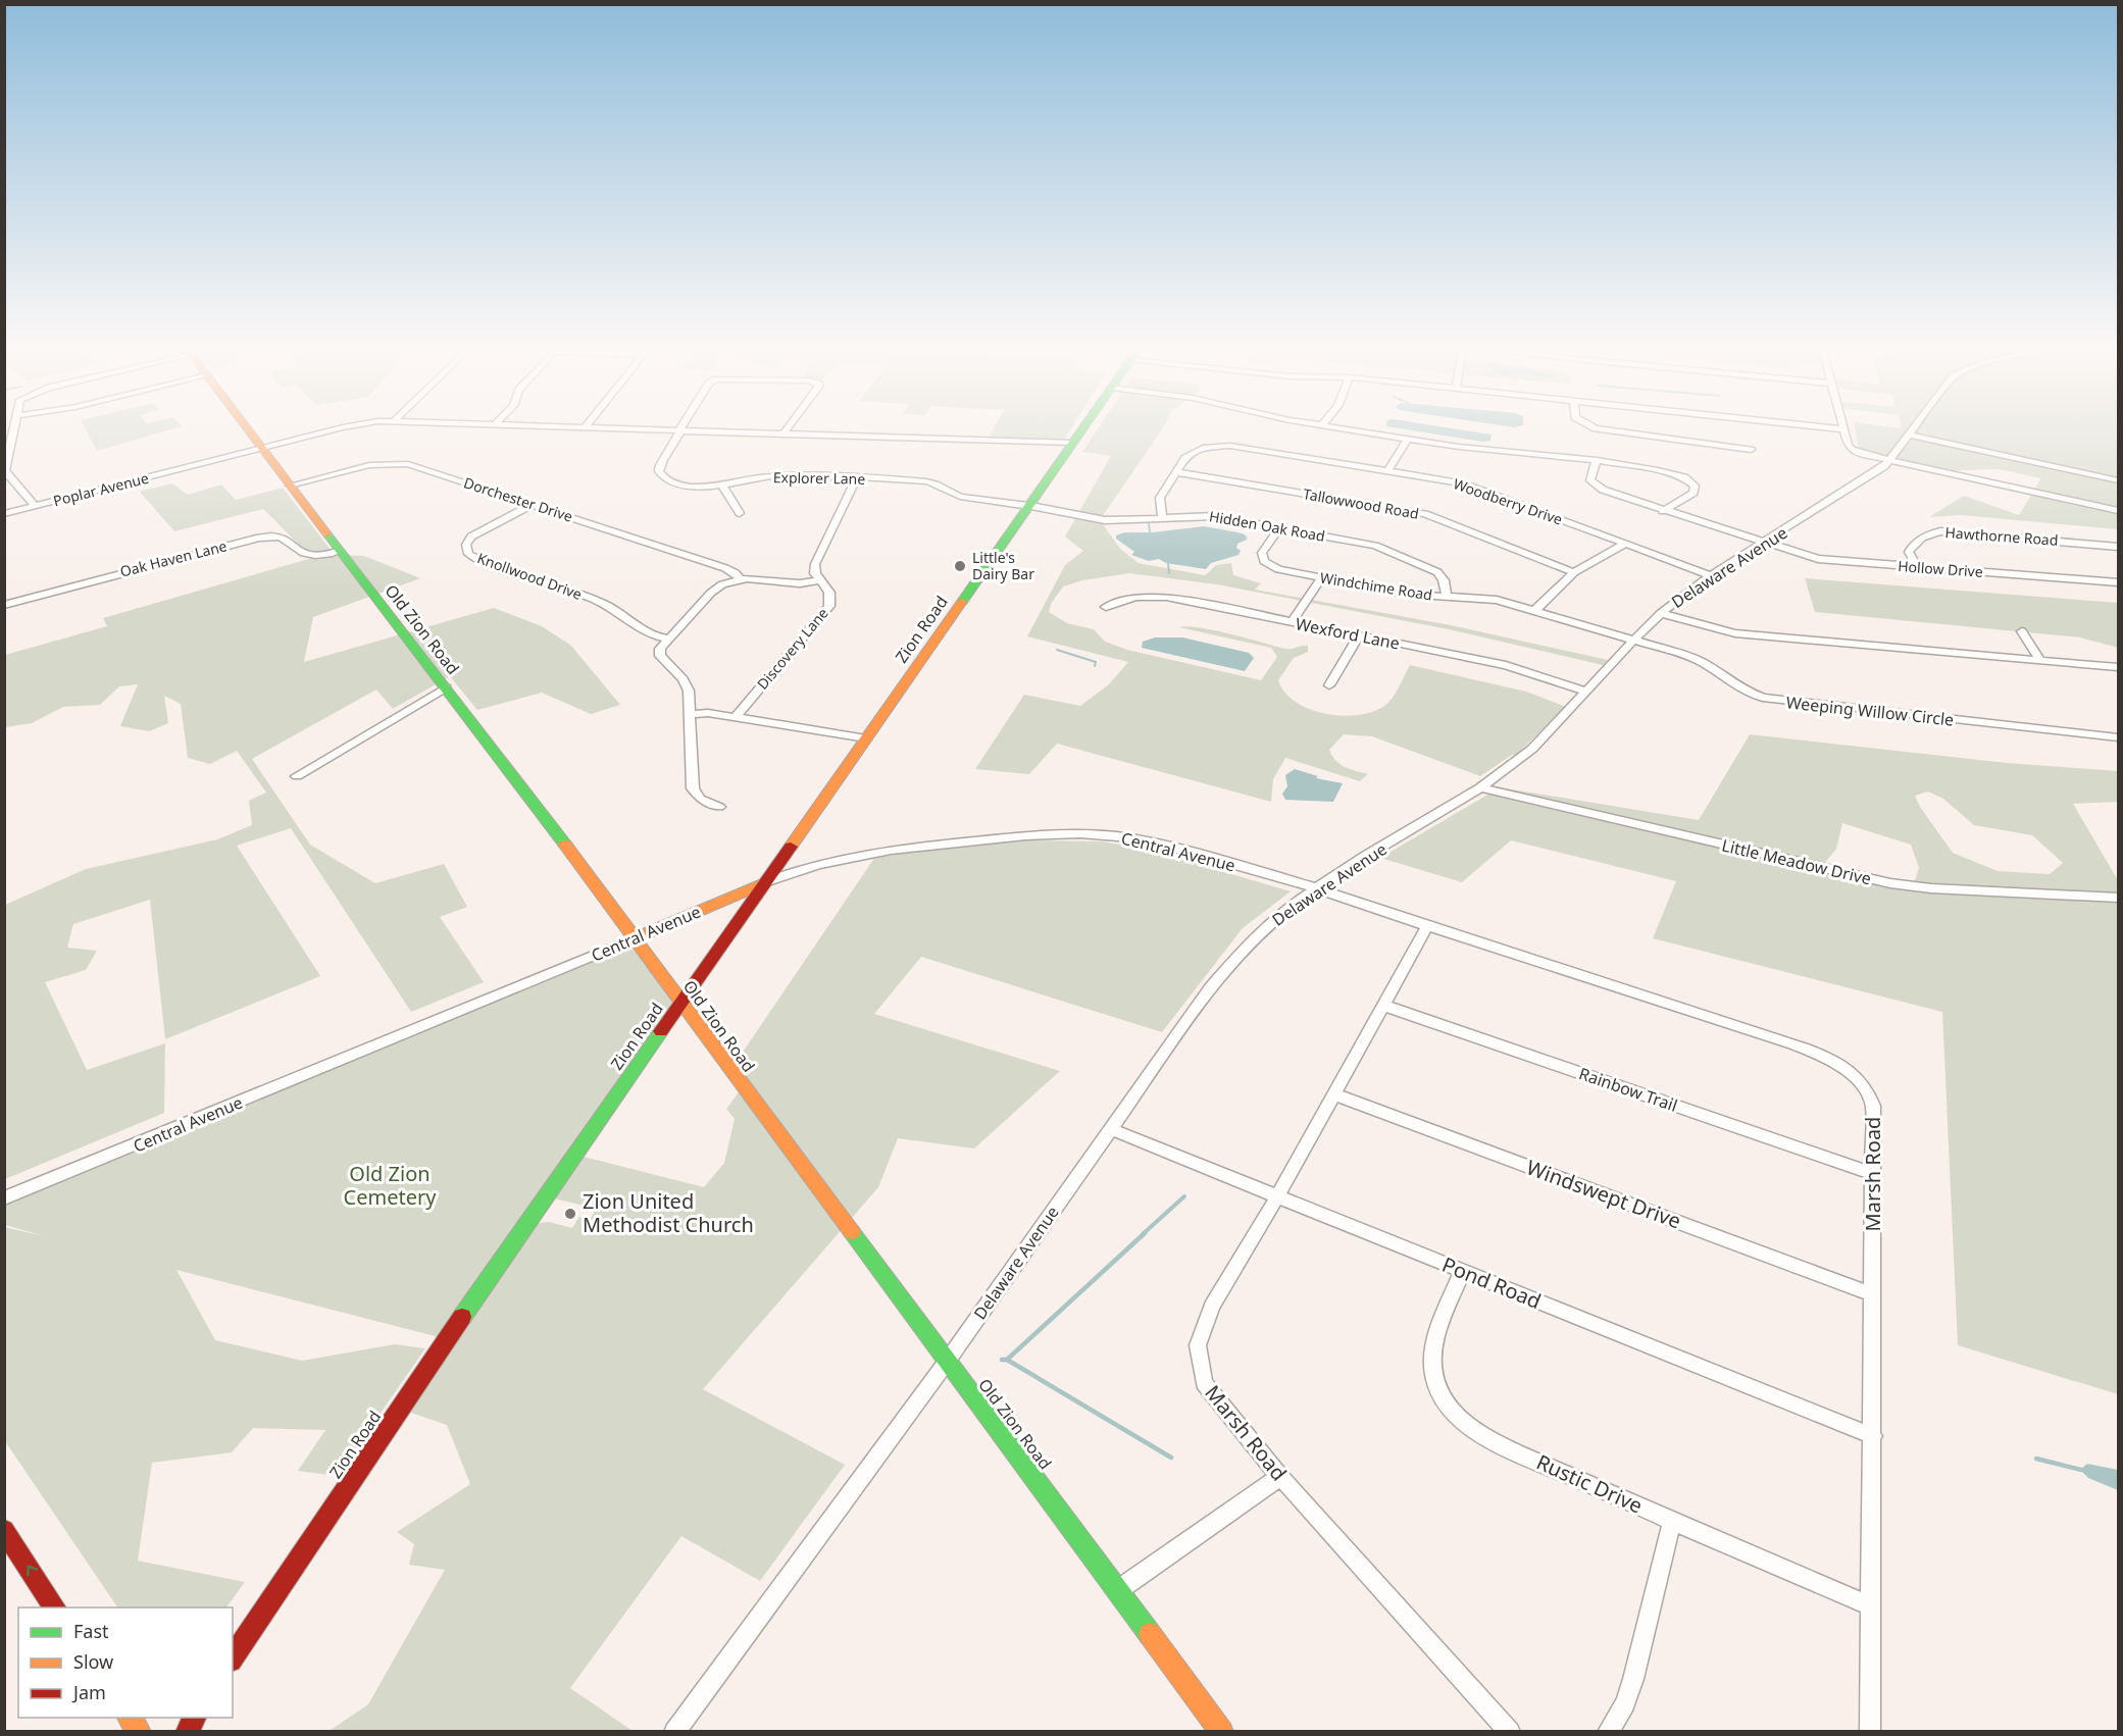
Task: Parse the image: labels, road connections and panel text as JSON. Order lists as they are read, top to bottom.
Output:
{
  "streets": {
    "main road": ["Old Zion Road", "Zion Road", "Central Avenue"],
    "street": [
      "Explorer Lane",
      "Poplar Avenue",
      "Dorchester Drive",
      "Woodberry Drive",
      "Tallowwood Road",
      "Hidden Oak Road",
      "Hawthorne Road",
      "Oak Haven Lane",
      "Delaware Avenue",
      "Hollow Drive",
      "Knollwood Drive",
      "Windchime Road",
      "Wexford Lane",
      "Discovery Lane",
      "Weeping Willow Circle",
      "Little Meadow Drive",
      "Rainbow Trail",
      "Marsh Road",
      "Windswept Drive",
      "Pond Road",
      "Rustic Drive"
    ]
  },
  "crossings": [
    ["Explorer Lane", "Poplar Avenue"],
    ["Explorer Lane", "Hidden Oak Road"],
    ["Explorer Lane", "Zion Road"],
    ["Explorer Lane", "Discovery Lane"],
    ["Poplar Avenue", "Old Zion Road"],
    ["Poplar Avenue", "Zion Road"],
    ["Dorchester Drive", "Knollwood Drive"],
    ["Dorchester Drive", "Old Zion Road"],
    ["Woodberry Drive", "Tallowwood Road"],
    ["Woodberry Drive", "Hidden Oak Road"],
    ["Woodberry Drive", "Delaware Avenue"],
    ["Hidden Oak Road", "Windchime Road"],
    ["Hidden Oak Road", "Zion Road"],
    ["Hawthorne Road", "Hollow Drive"],
    ["Oak Haven Lane", "Old Zion Road"],
    ["Delaware Avenue", "Hollow Drive"],
    ["Delaware Avenue", "Windchime Road"],
    ["Delaware Avenue", "Old Zion Road"],
    ["Delaware Avenue", "Wexford Lane"],
    ["Delaware Avenue", "Weeping Willow Circle"],
    ["Delaware Avenue", "Central Avenue"],
    ["Delaware Avenue", "Little Meadow Drive"],
    ["Delaware Avenue", "Marsh Road"],
    ["Delaware Avenue", "Pond Road"],
    ["Windchime Road", "Weeping Willow Circle"],
    ["Old Zion Road", "Zion Road"],
    ["Old Zion Road", "Central Avenue"],
    ["Zion Road", "Central Avenue"],
    ["Central Avenue", "Marsh Road"],
    ["Rainbow Trail", "Marsh Road"],
    ["Marsh Road", "Windswept Drive"],
    ["Marsh Road", "Pond Road"],
    ["Marsh Road", "Rustic Drive"],
    ["Pond Road", "Rustic Drive"]
  ],
  "parks": ["Old Zion Cemetery"],
  "places": ["Little's Dairy Bar", "Zion United Methodist Church"],
  "legend": ["Fast", "Slow", "Jam"]
}
